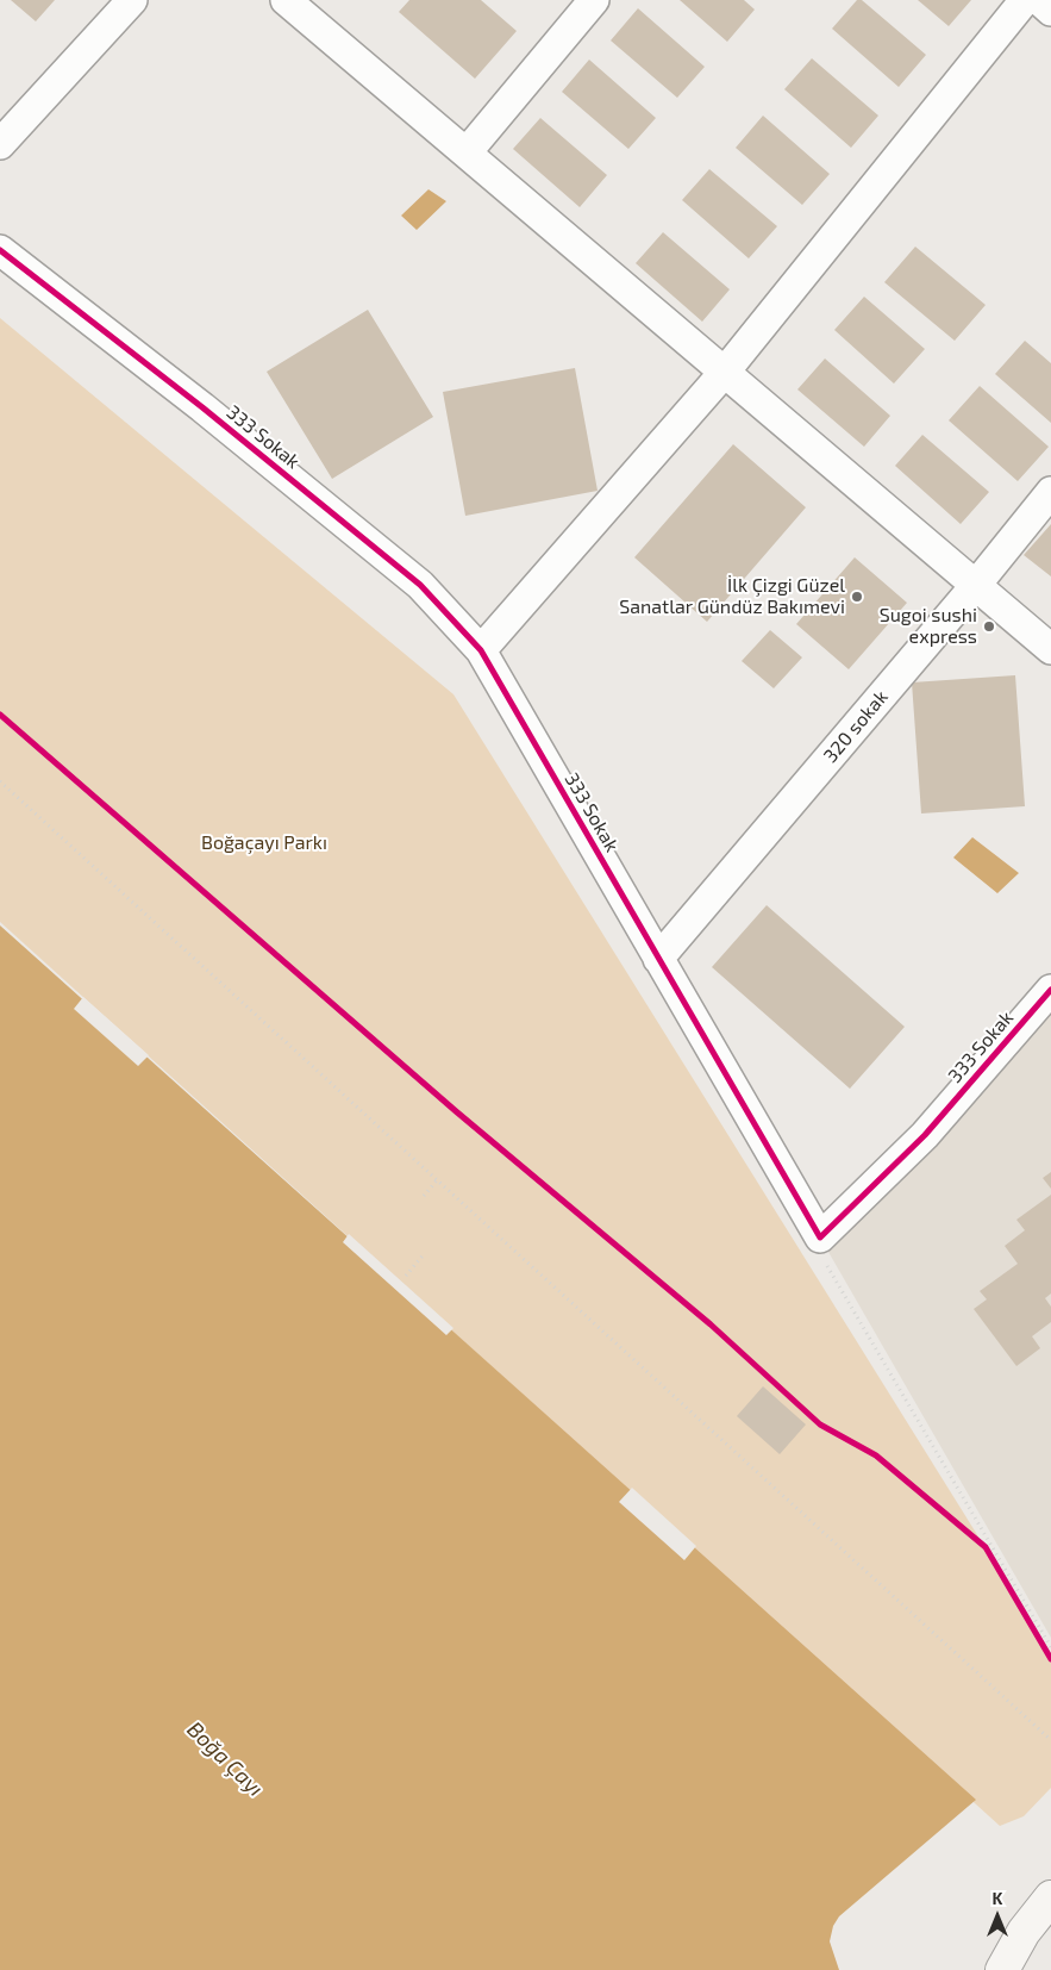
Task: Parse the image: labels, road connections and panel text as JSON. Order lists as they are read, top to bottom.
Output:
{
  "streets": {
    "street": ["333 Sokak", "320 sokak"]
  },
  "crossings": [
    ["333 Sokak", "320 sokak"]
  ],
  "water": ["Boğa Çayı"],
  "parks": ["Boğaçayı Parkı"],
  "places": ["İlk Çizgi Güzel Sanatlar Gündüz Bakımevi", "Sugoi sushi express"],
  "north": "top"
}
